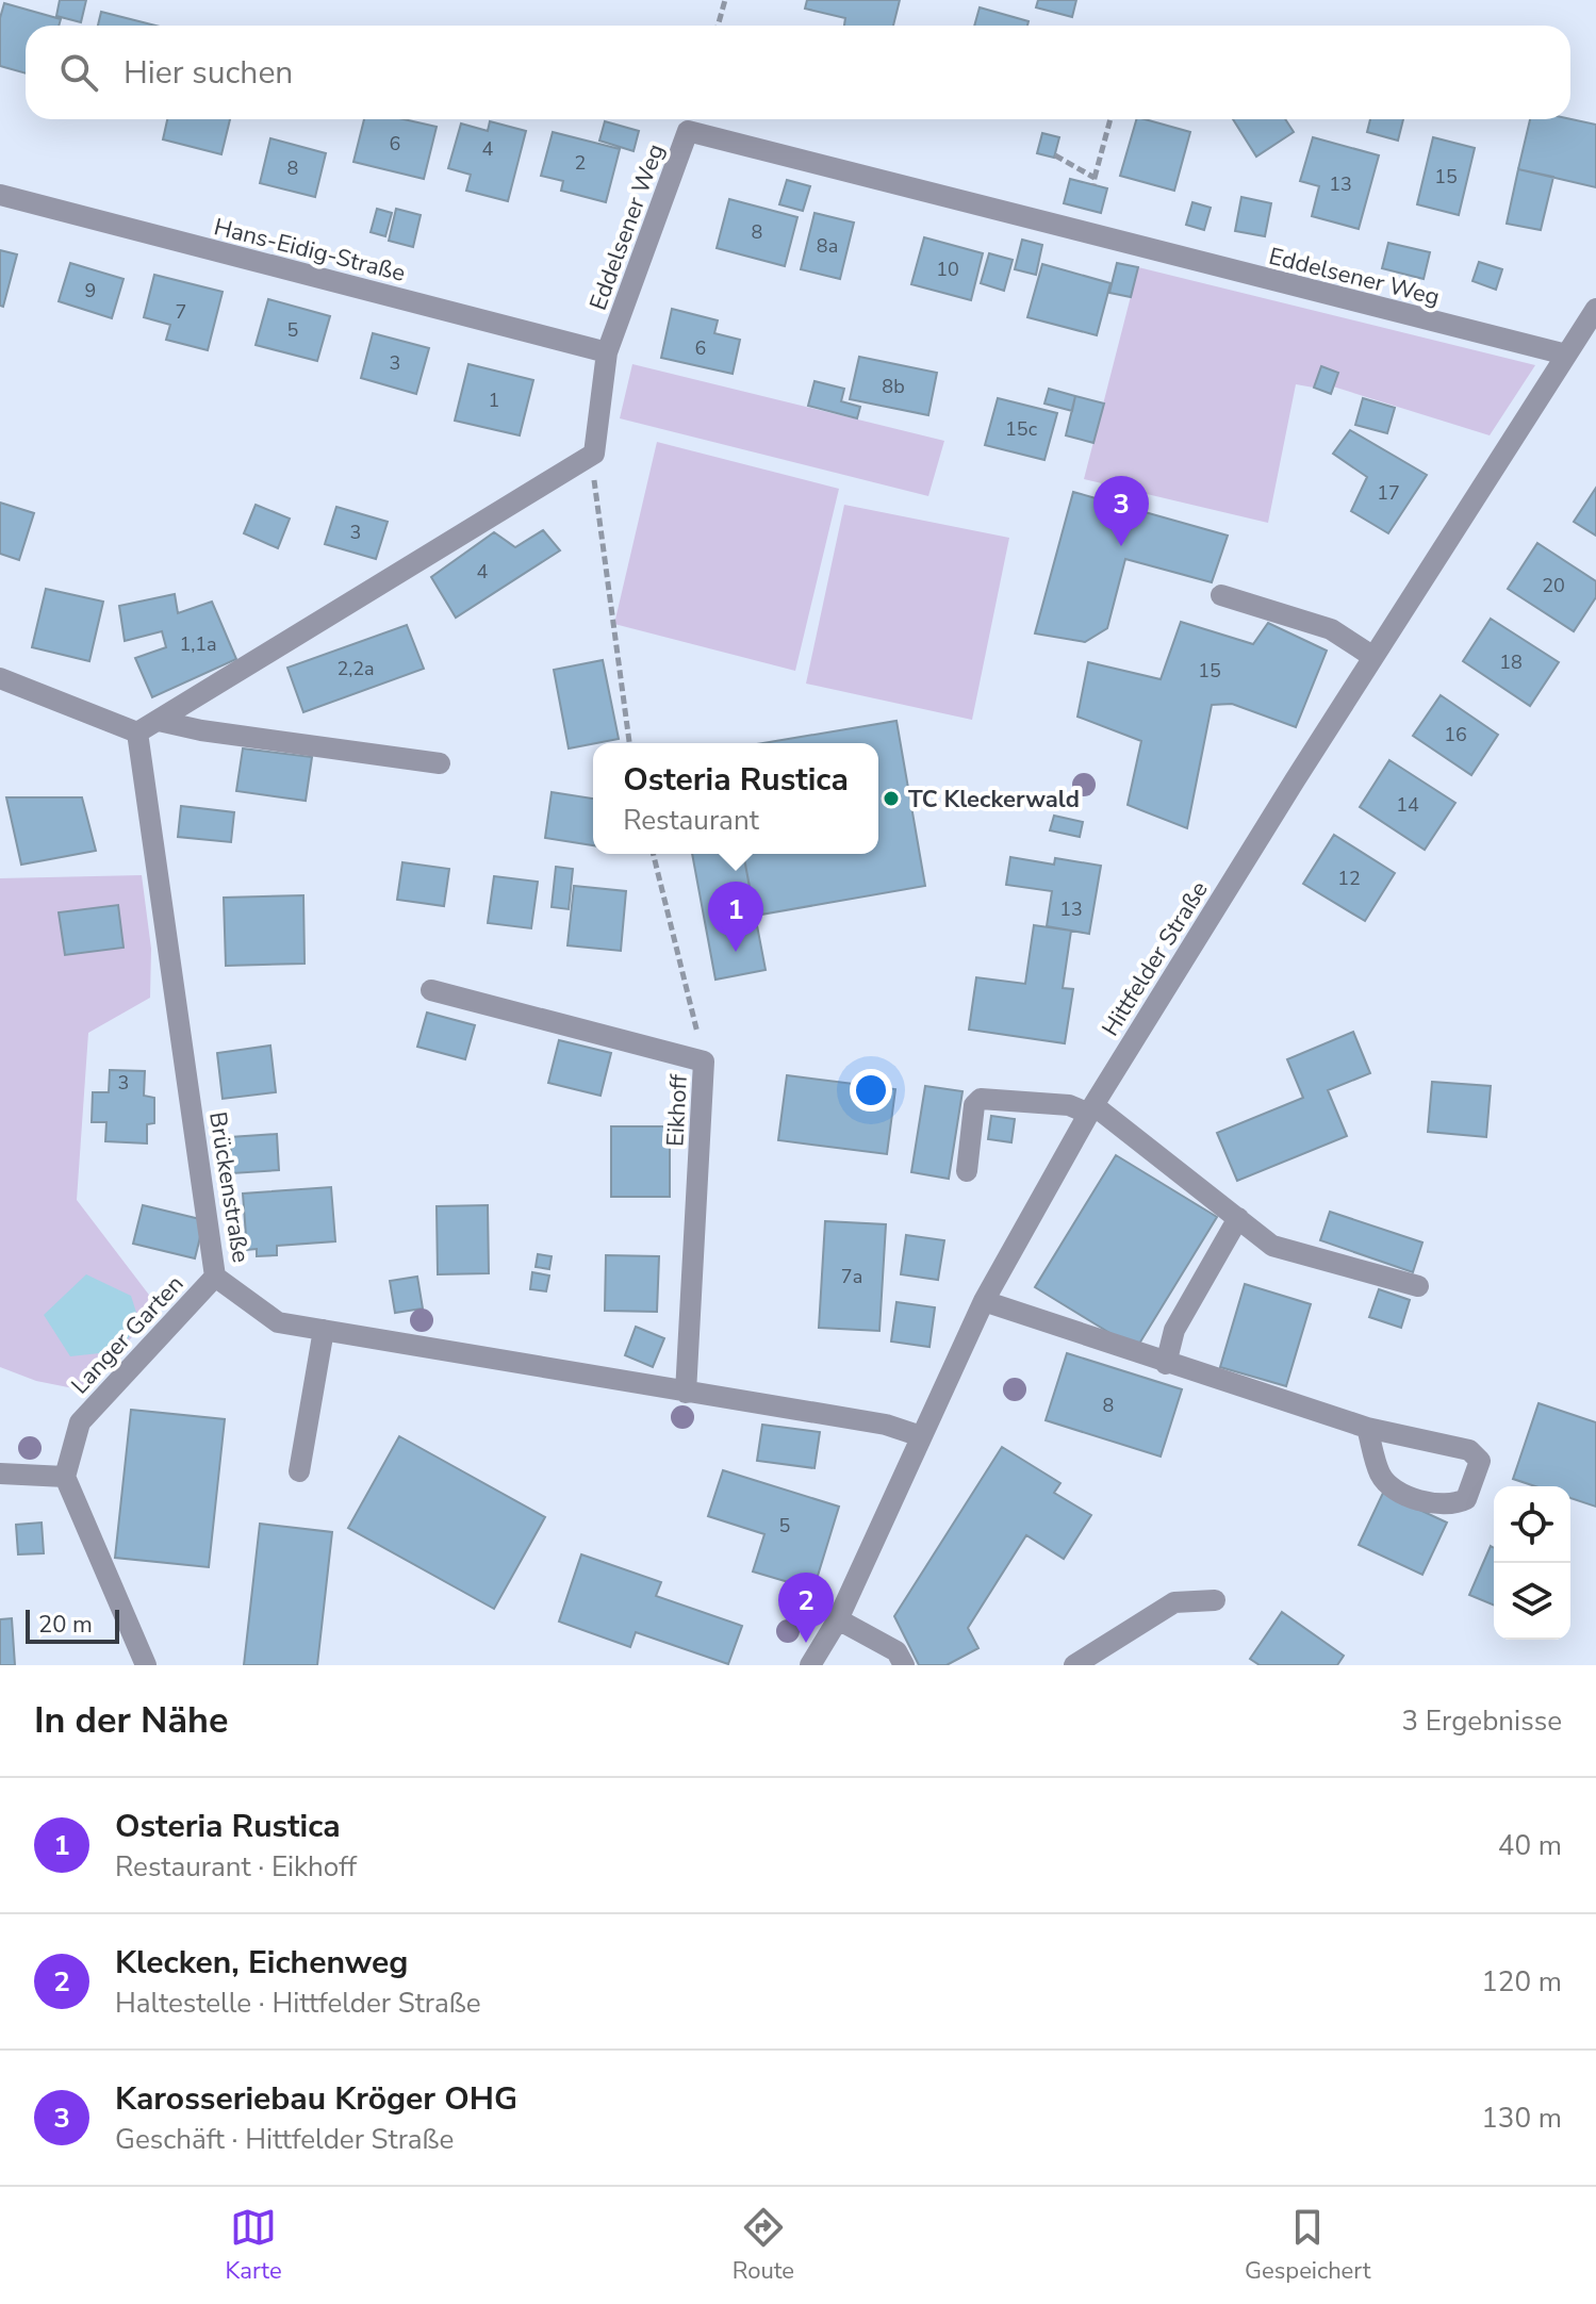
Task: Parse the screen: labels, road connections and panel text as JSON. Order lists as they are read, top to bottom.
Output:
{
  "streets": {
    "street": [
      "Eddelsener Weg",
      "Hans-Eidig-Straße",
      "Hittfelder Straße",
      "Eikhoff",
      "Brückenstraße",
      "Langer Garten"
    ]
  },
  "crossings": [
    ["Eddelsener Weg", "Hans-Eidig-Straße"],
    ["Eddelsener Weg", "Hittfelder Straße"],
    ["Hittfelder Straße", "Brückenstraße"],
    ["Eikhoff", "Brückenstraße"],
    ["Brückenstraße", "Langer Garten"]
  ],
  "places": ["TC Kleckerwald"],
  "house_numbers": [
    "6",
    "4",
    "2",
    "8",
    "15",
    "13",
    "8",
    "8a",
    "10",
    "9",
    "7",
    "5",
    "6",
    "3",
    "8b",
    "1",
    "15c",
    "17",
    "3",
    "4",
    "20",
    "1,1a",
    "18",
    "2,2a",
    "15",
    "16",
    "14",
    "12",
    "13",
    "3",
    "7a",
    "8",
    "5"
  ],
  "scale_bar": "20 m",
  "page": {
    "search": "Hier suchen",
    "pins": ["3", "1", "2"],
    "popup": ["Osteria Rustica", "Restaurant"],
    "scale": "20 m",
    "heading": ["In der Nähe", "3 Ergebnisse"],
    "list": [
      {
        "mark": "1",
        "name": "Osteria Rustica",
        "note": "Restaurant · Eikhoff",
        "value": "40 m"
      },
      {
        "mark": "2",
        "name": "Klecken, Eichenweg",
        "note": "Haltestelle · Hittfelder Straße",
        "value": "120 m"
      },
      {
        "mark": "3",
        "name": "Karosseriebau Kröger OHG",
        "note": "Geschäft · Hittfelder Straße",
        "value": "130 m"
      }
    ],
    "nav": ["Karte", "Route", "Gespeichert"]
  }
}
